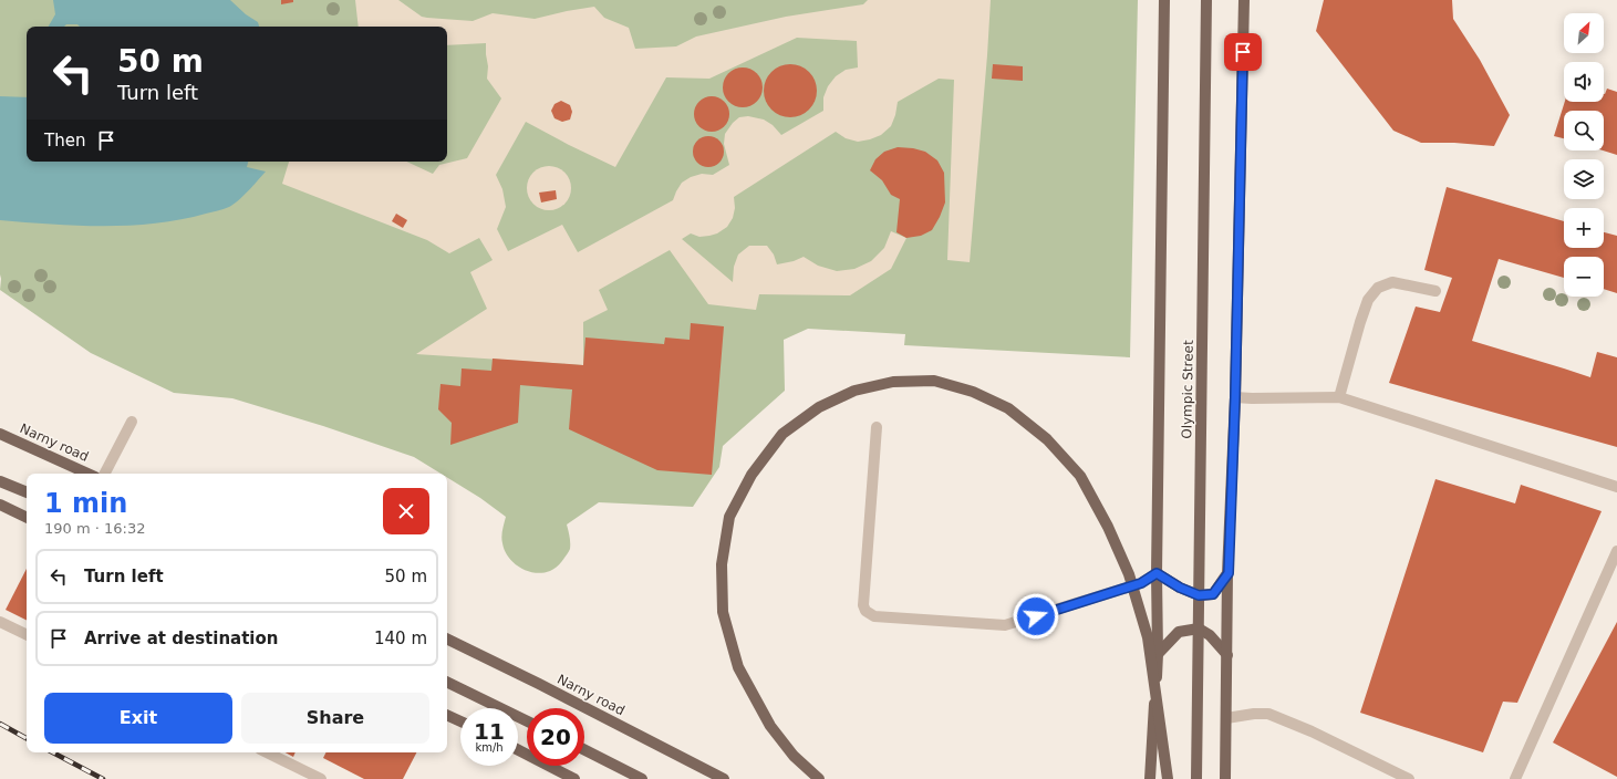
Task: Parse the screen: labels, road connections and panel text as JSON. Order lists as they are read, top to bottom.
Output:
{
  "streets": {
    "main road": ["Olympic Street", "Narny road"]
  },
  "north": "top right",
  "page": {
    "map_buttons": ["+", "−"],
    "turn": ["50 m", "Turn left"],
    "then": "Then",
    "heading": ["1 min", "190 m · 16:32"],
    "list": [
      {
        "name": "Turn left",
        "value": "50 m"
      },
      {
        "name": "Arrive at destination",
        "value": "140 m"
      }
    ],
    "buttons": ["Exit", "Share"],
    "speed": "11 km/h",
    "limit": "20"
  }
}
